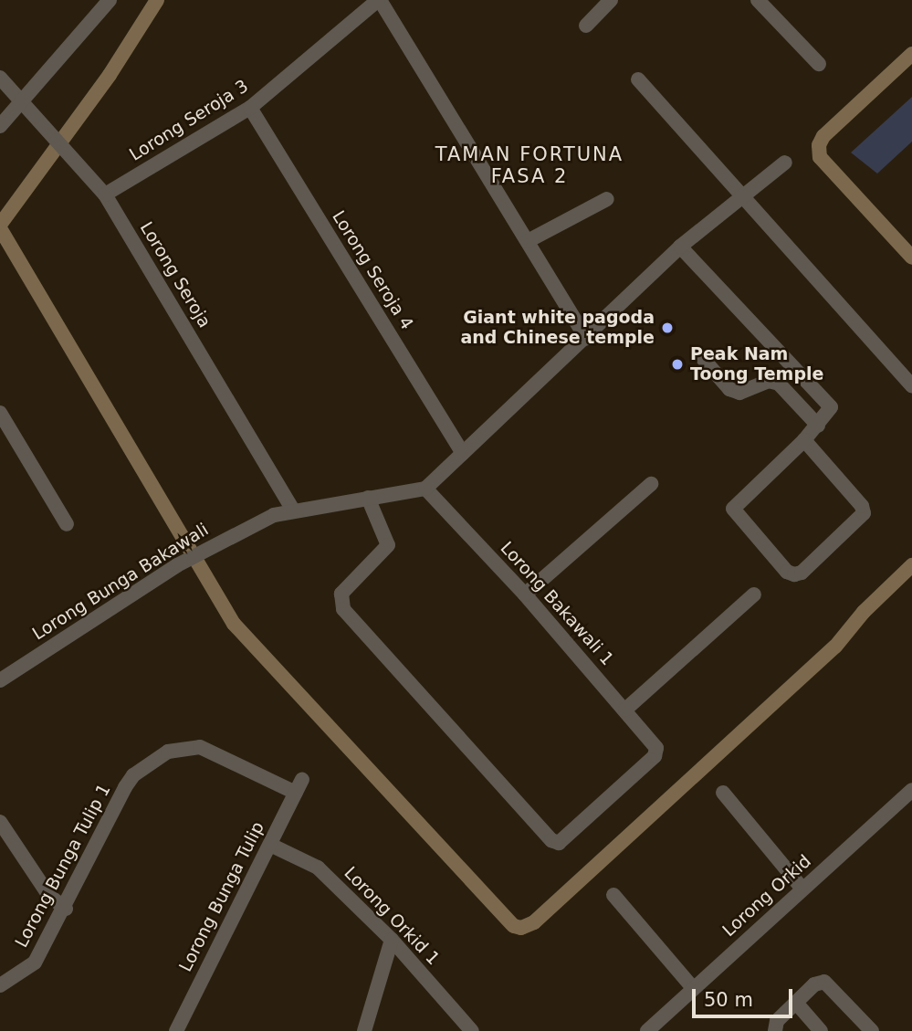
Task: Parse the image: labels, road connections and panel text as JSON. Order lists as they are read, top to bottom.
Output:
{
  "streets": {
    "street": [
      "Lorong Seroja 3",
      "Lorong Seroja 4",
      "Lorong Seroja",
      "Lorong Bunga Bakawali",
      "Lorong Bakawali 1",
      "Lorong Bunga Tulip 1",
      "Lorong Orkid",
      "Lorong Bunga Tulip",
      "Lorong Orkid 1"
    ]
  },
  "crossings": [
    ["Lorong Seroja 3", "Lorong Seroja 4"],
    ["Lorong Seroja 3", "Lorong Seroja"],
    ["Lorong Seroja", "Lorong Bunga Bakawali"],
    ["Lorong Bunga Bakawali", "Lorong Bakawali 1"],
    ["Lorong Bunga Tulip 1", "Lorong Bunga Tulip"],
    ["Lorong Bunga Tulip", "Lorong Orkid 1"]
  ],
  "districts": ["TAMAN FORTUNA FASA 2"],
  "places": ["Giant white pagoda and Chinese temple", "Peak Nam Toong Temple"],
  "scale_bar": "50 m"
}
